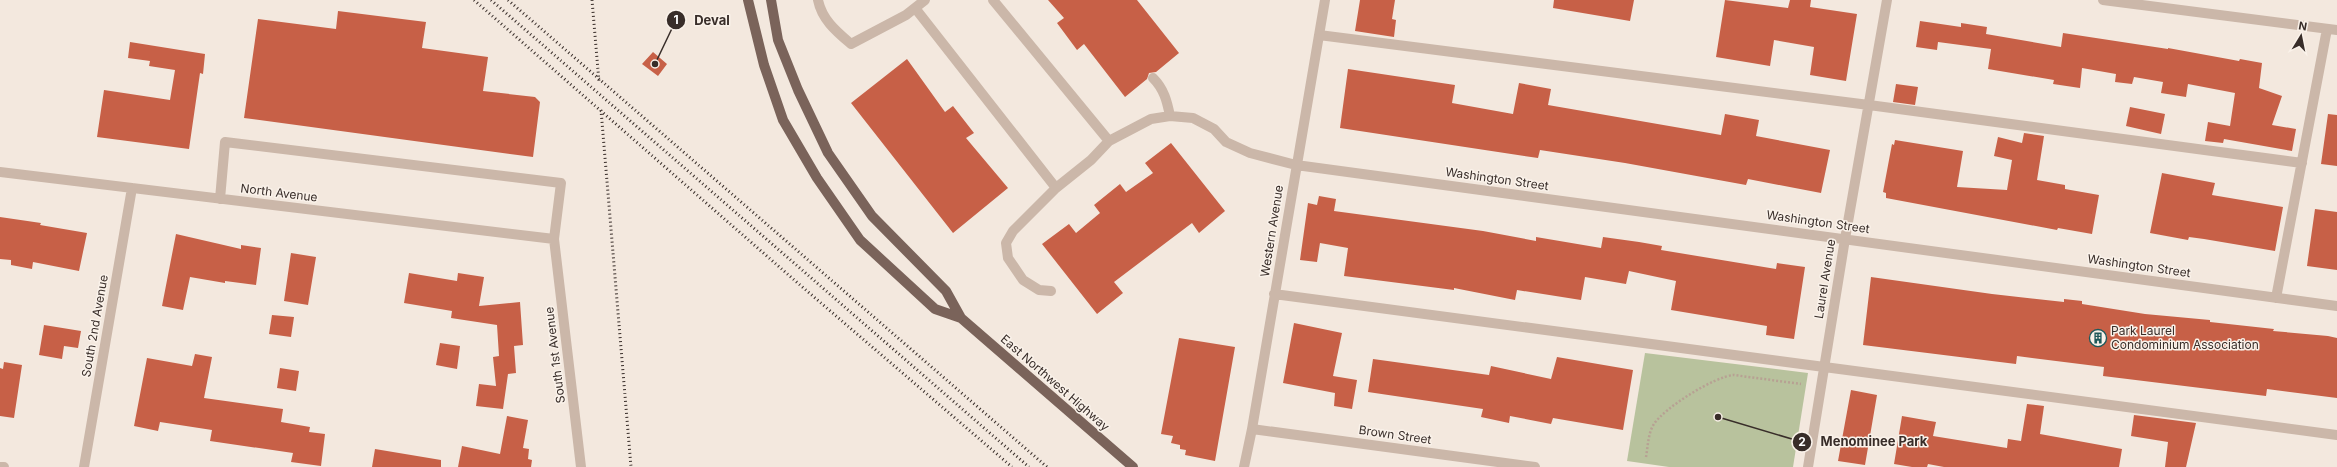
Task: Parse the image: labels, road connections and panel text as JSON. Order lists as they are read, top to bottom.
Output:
{
  "streets": {
    "main road": ["East Northwest Highway"],
    "street": [
      "Washington Street",
      "North Avenue",
      "Western Avenue",
      "Laurel Avenue",
      "South 2nd Avenue",
      "South 1st Avenue",
      "Brown Street"
    ]
  },
  "crossings": [
    ["Washington Street", "Western Avenue"],
    ["Washington Street", "Laurel Avenue"],
    ["North Avenue", "South 2nd Avenue"],
    ["North Avenue", "South 1st Avenue"],
    ["Western Avenue", "Brown Street"]
  ],
  "places": {
    "other": ["Deval", "Menominee Park"],
    "building": ["Park Laurel Condominium Association"]
  },
  "north": "top"
}
